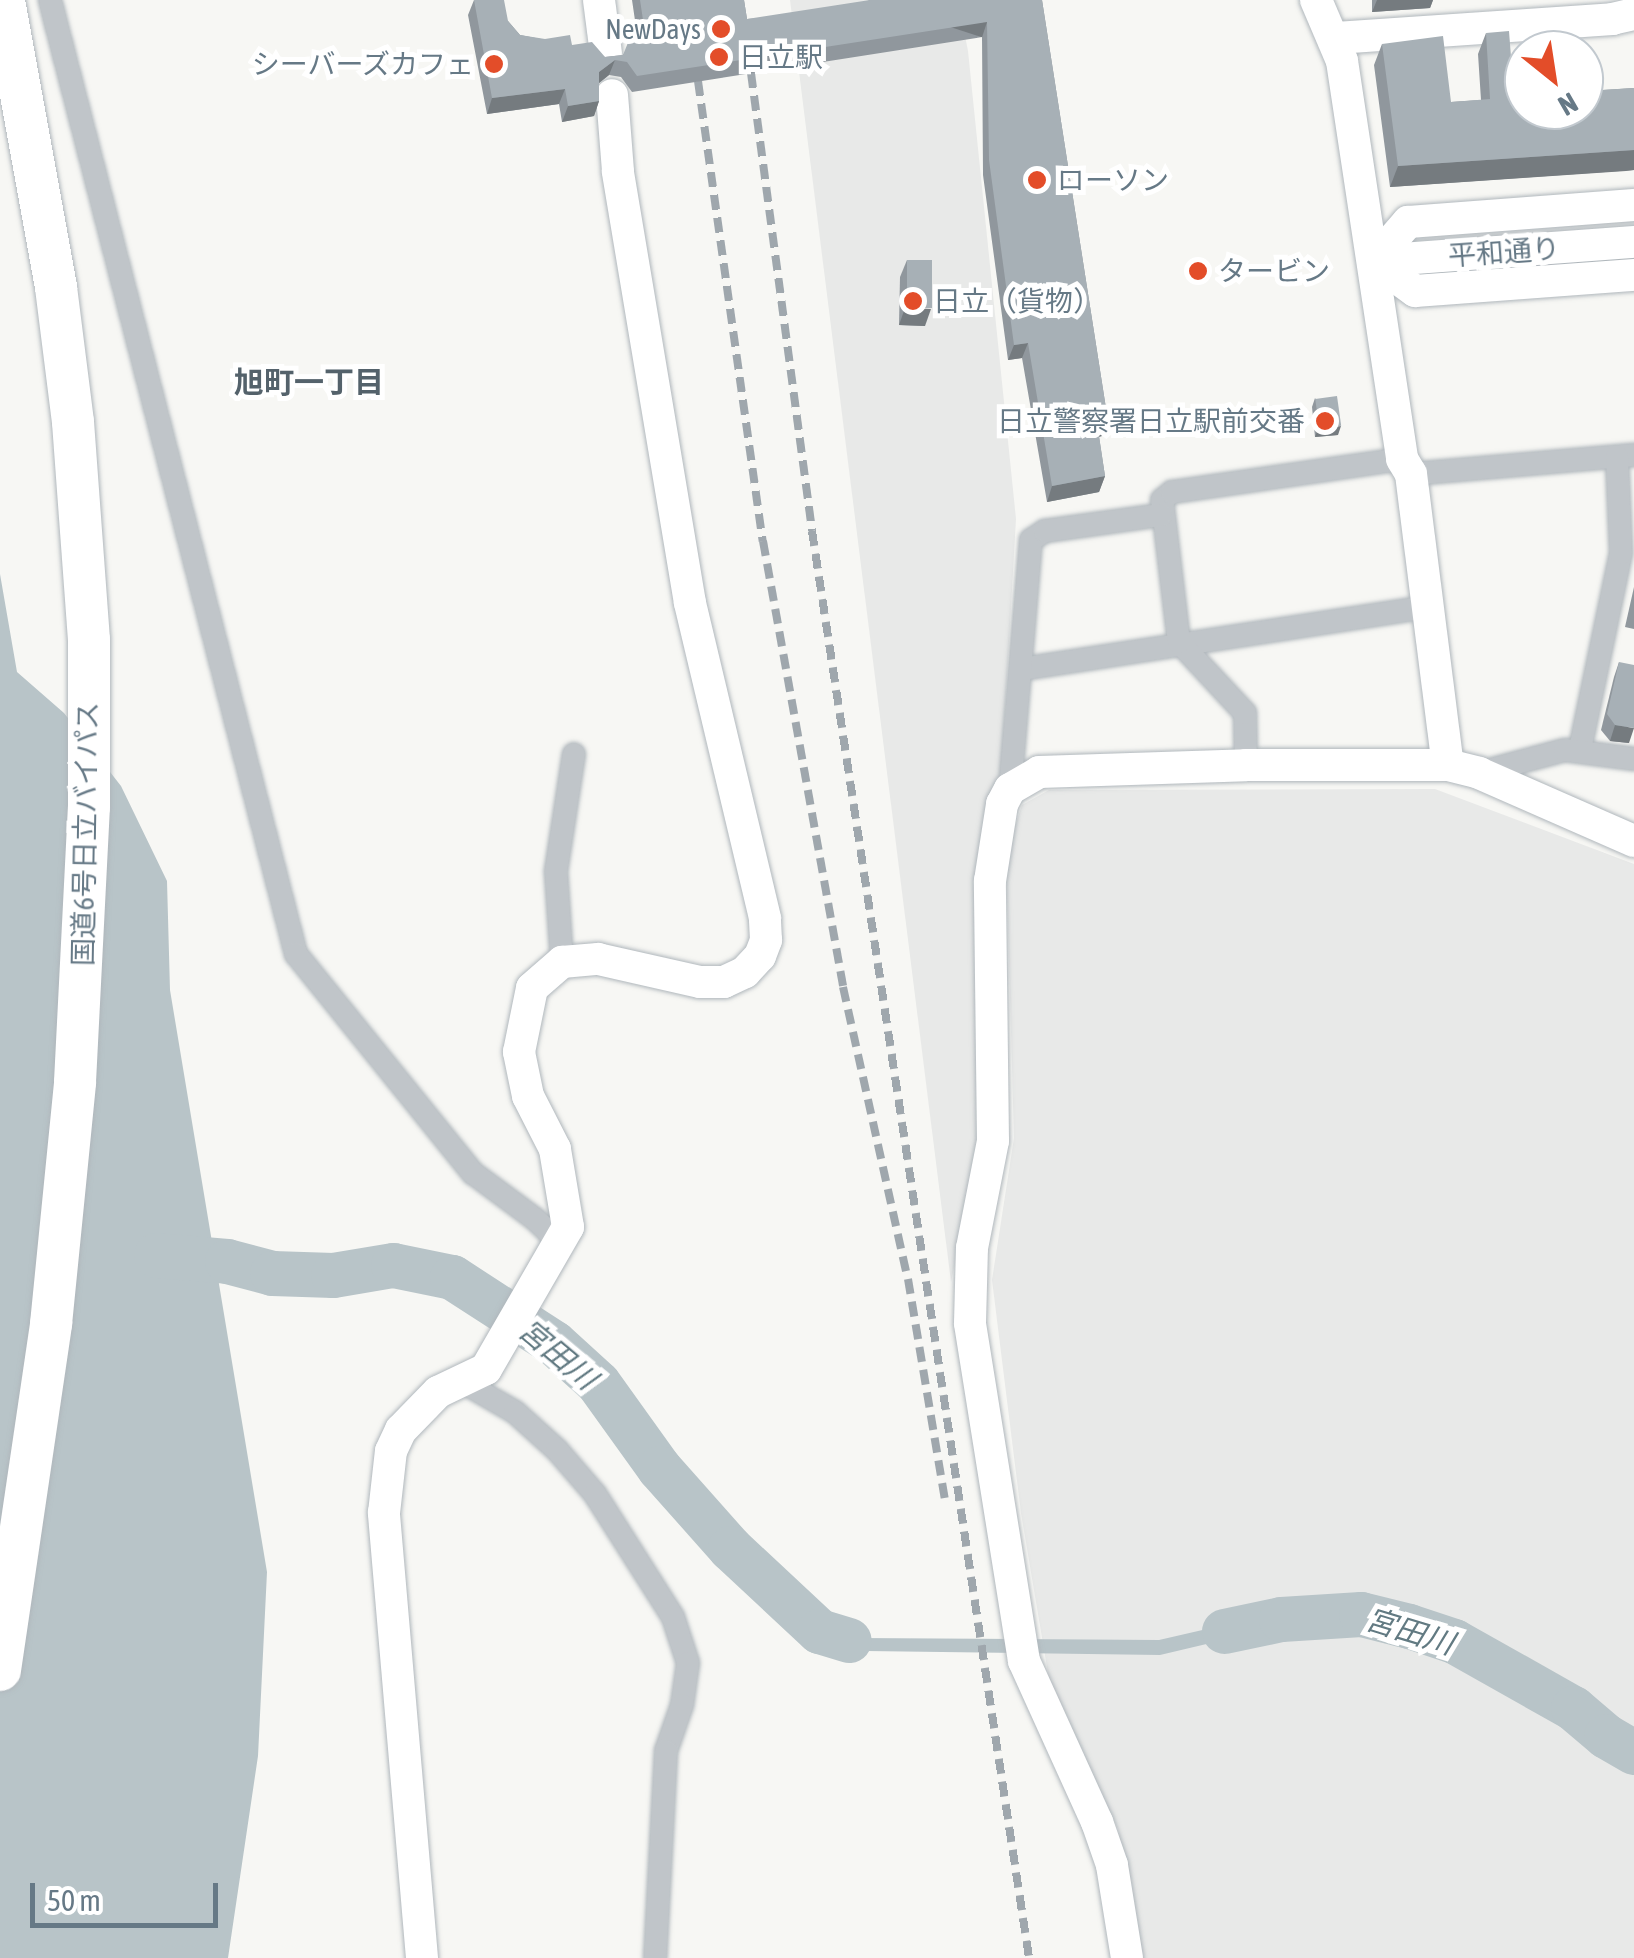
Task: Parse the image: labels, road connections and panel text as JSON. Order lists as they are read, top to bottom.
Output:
{
  "streets": {
    "highway": ["国道6号日立バイパス"],
    "street": ["平和通り"]
  },
  "districts": ["旭町一丁目"],
  "water": ["宮田川"],
  "places": [
    "NewDays",
    "日立駅",
    "シーバーズカフェ",
    "ローソン",
    "タービン",
    "日立（貨物）",
    "日立警察署日立駅前交番"
  ],
  "scale_bar": "50 m",
  "north": "bottom right"
}
